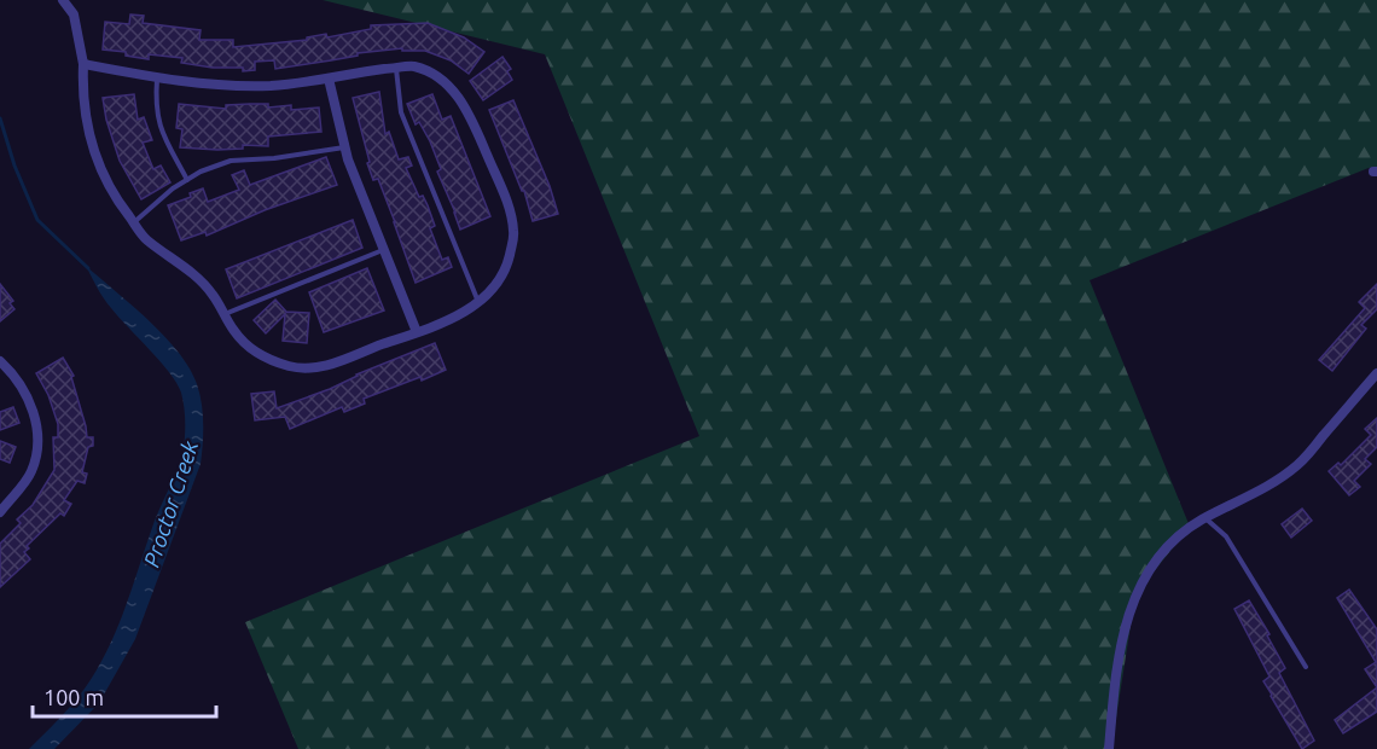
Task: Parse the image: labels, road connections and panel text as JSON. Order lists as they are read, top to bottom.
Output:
{
  "water": ["Proctor Creek"],
  "scale_bar": "100 m"
}
